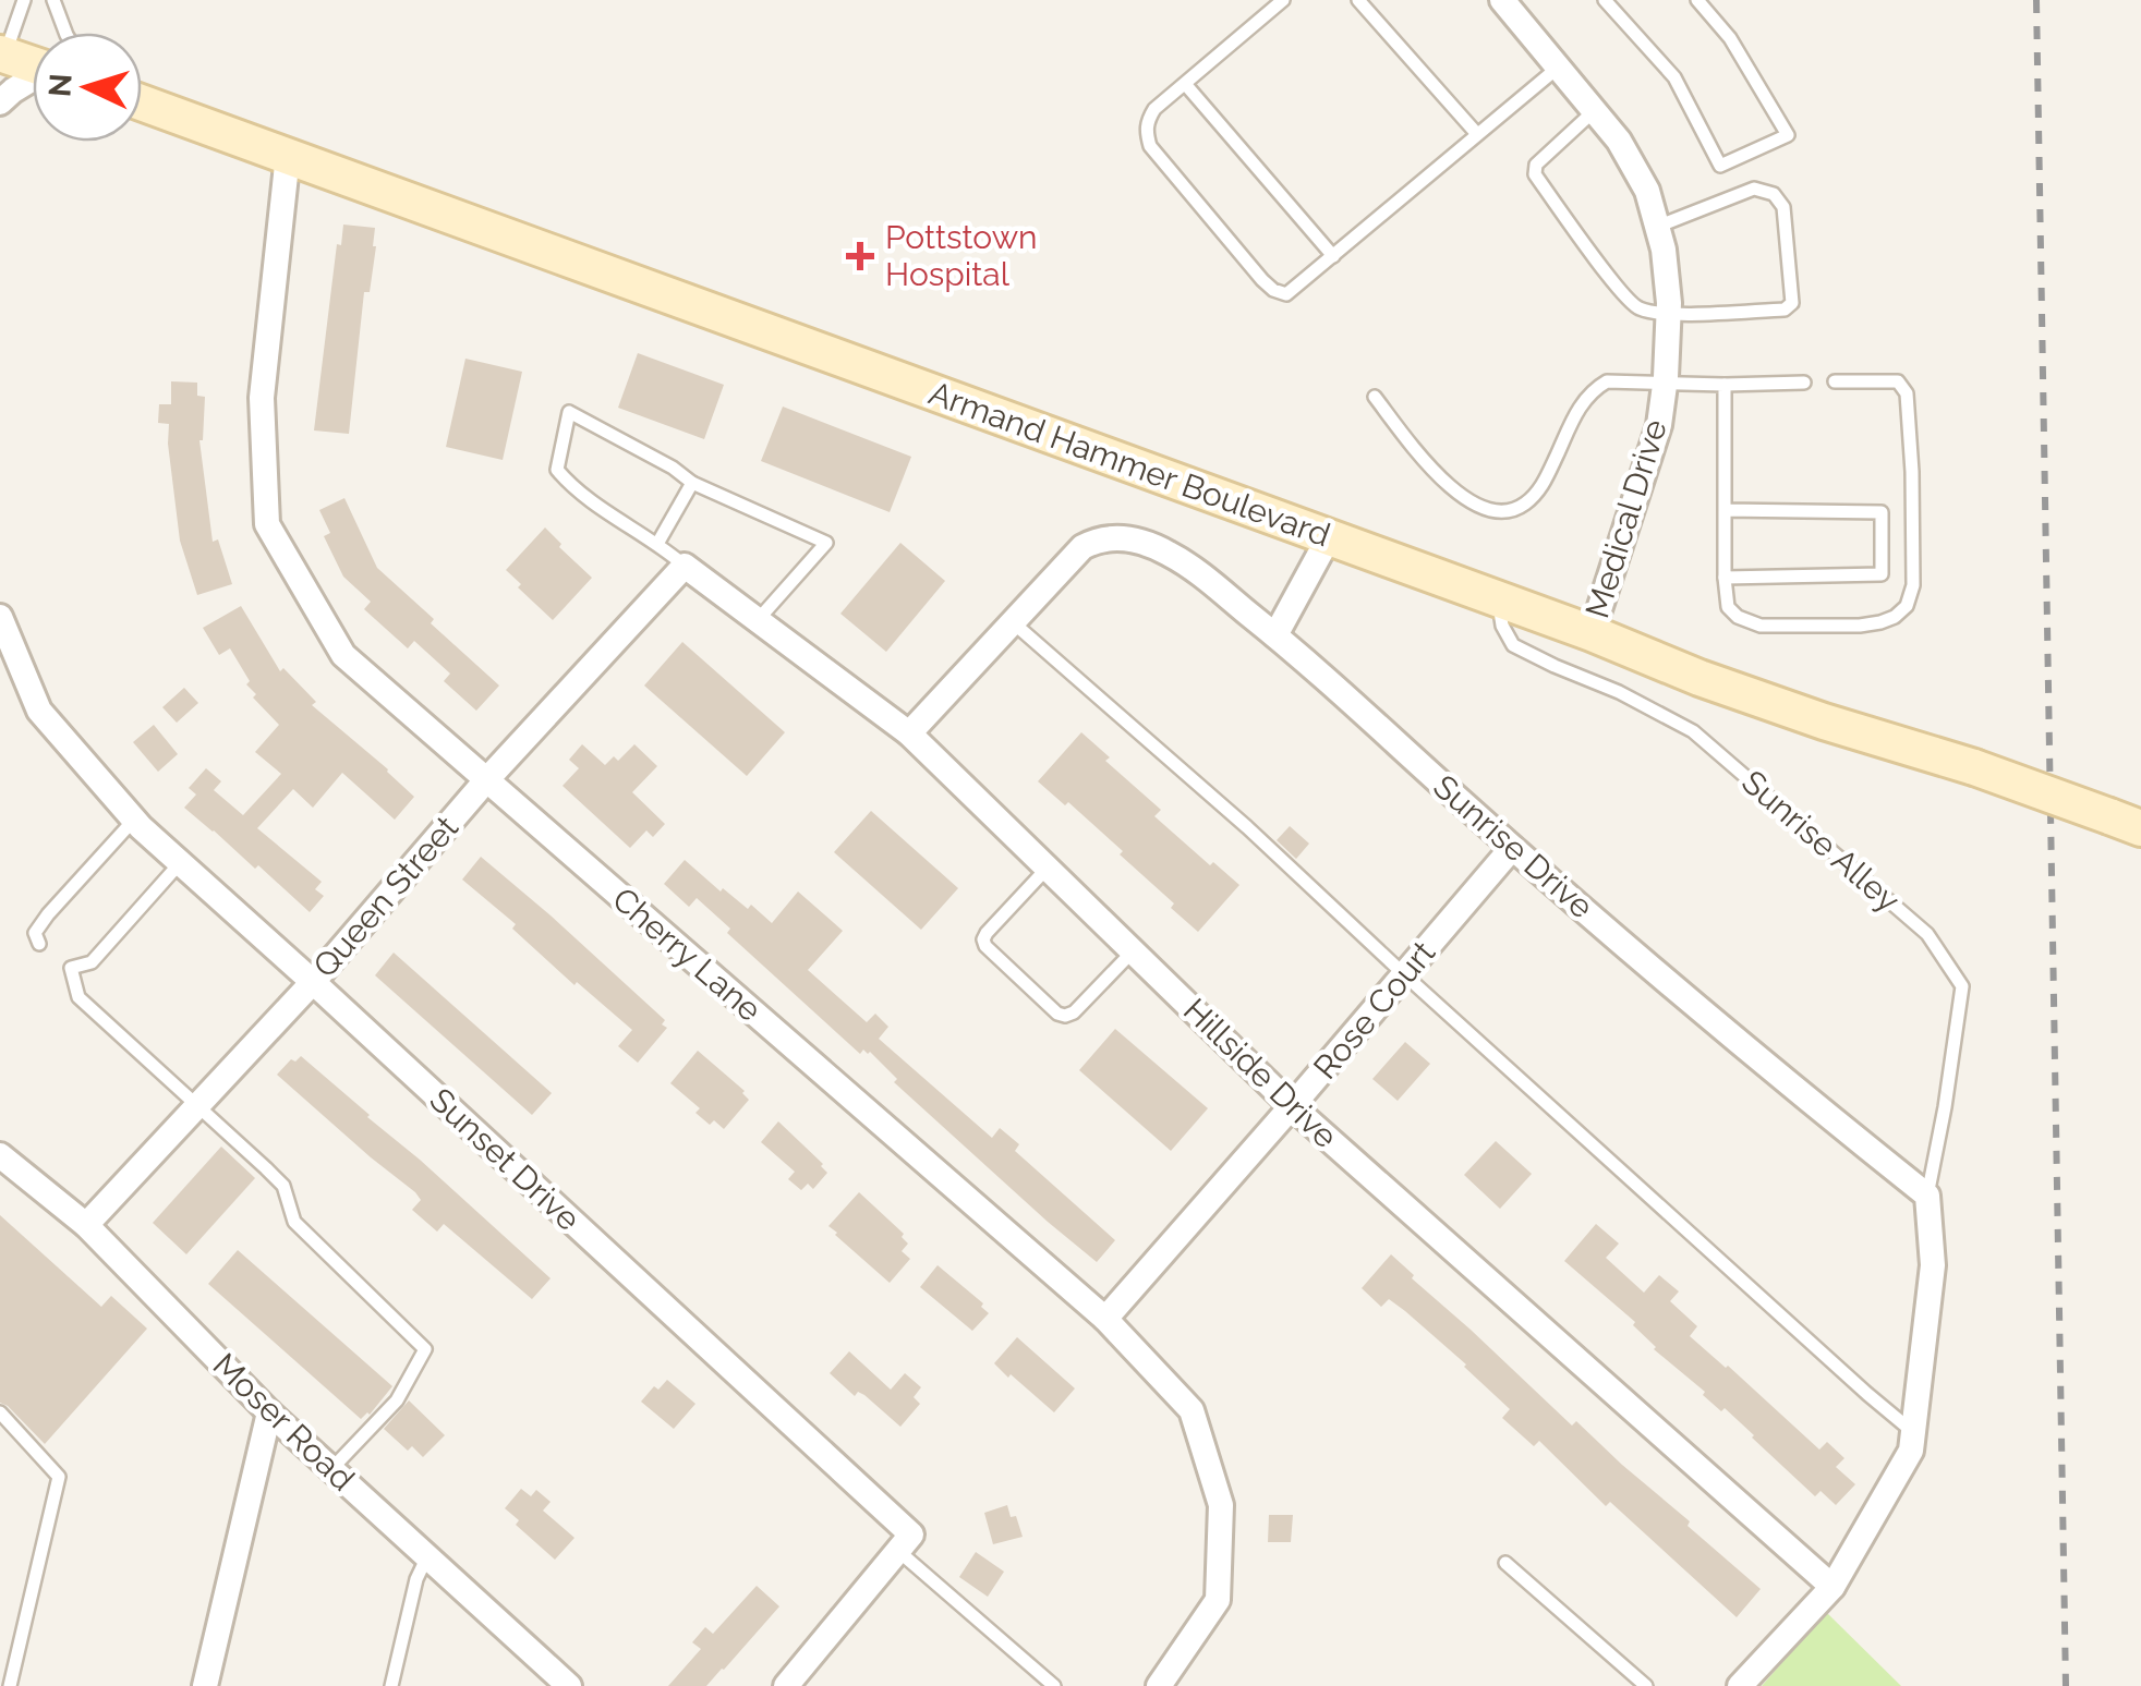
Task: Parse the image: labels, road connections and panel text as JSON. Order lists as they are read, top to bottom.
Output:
{
  "streets": {
    "street": [
      "Armand Hammer Boulevard",
      "Medical Drive",
      "Sunrise Drive",
      "Queen Street",
      "Cherry Lane",
      "Rose Court",
      "Hillside Drive",
      "Sunset Drive",
      "Moser Road"
    ],
    "lane": ["Sunrise Alley"]
  },
  "crossings": [
    ["Armand Hammer Boulevard", "Medical Drive"],
    ["Armand Hammer Boulevard", "Sunrise Alley"],
    ["Armand Hammer Boulevard", "Cherry Lane"],
    ["Sunrise Alley", "Sunrise Drive"],
    ["Sunrise Drive", "Rose Court"],
    ["Sunrise Drive", "Hillside Drive"],
    ["Queen Street", "Cherry Lane"],
    ["Queen Street", "Hillside Drive"],
    ["Queen Street", "Sunset Drive"],
    ["Queen Street", "Moser Road"],
    ["Cherry Lane", "Rose Court"],
    ["Rose Court", "Hillside Drive"]
  ],
  "places": {
    "health": ["Pottstown Hospital"]
  },
  "north": "left"
}
